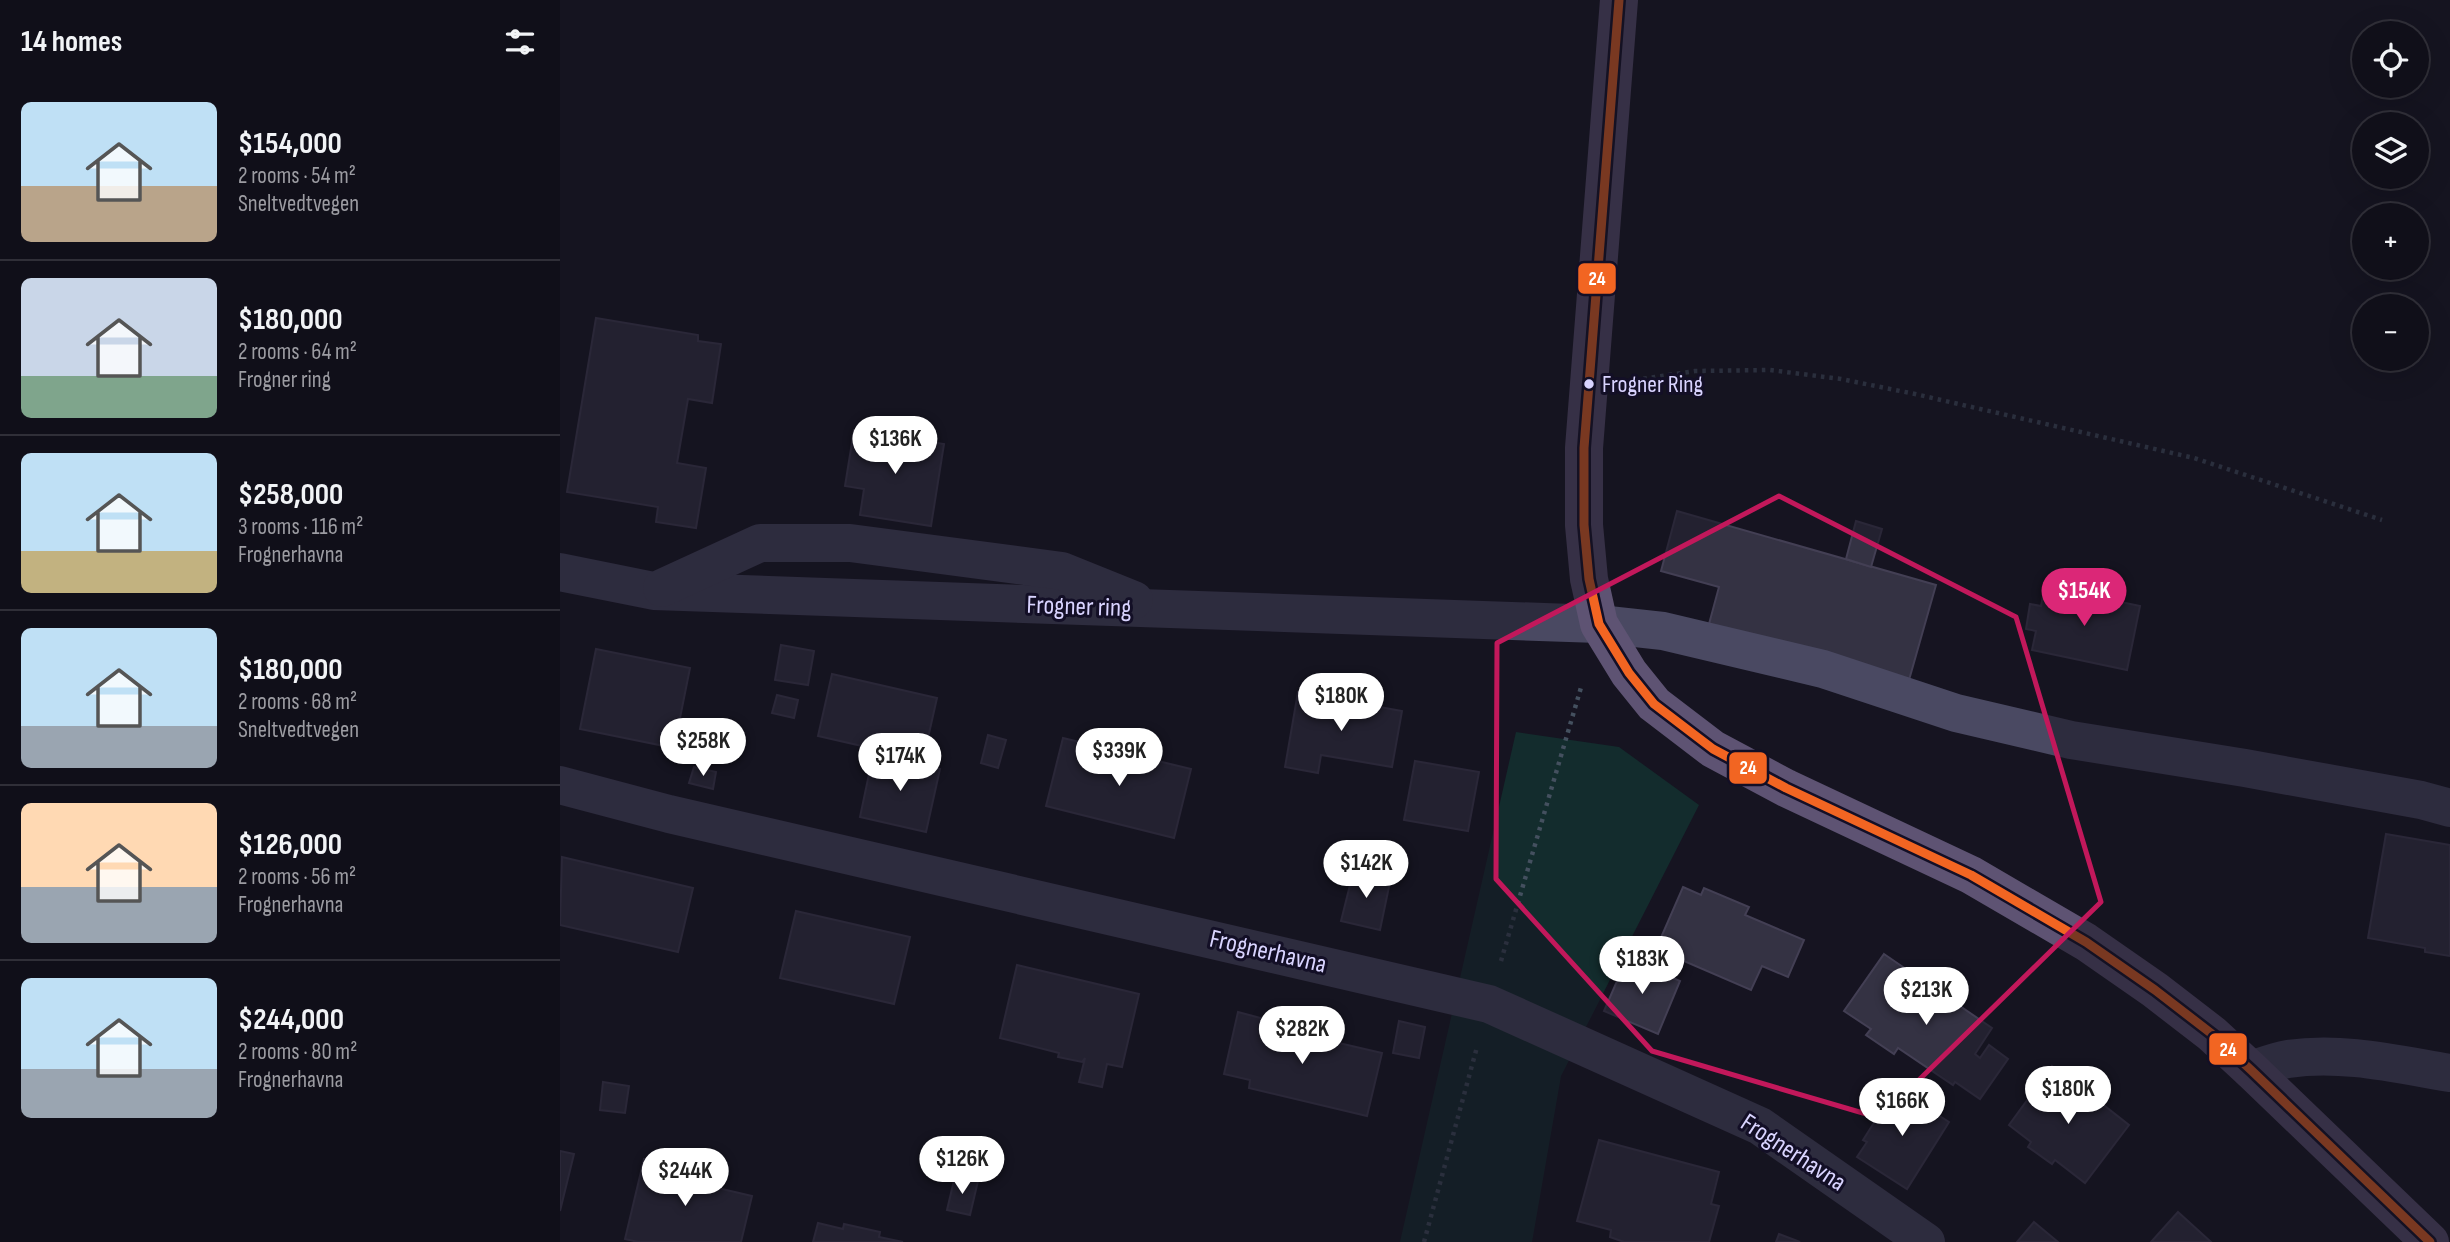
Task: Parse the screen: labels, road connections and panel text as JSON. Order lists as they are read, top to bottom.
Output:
{
  "streets": {
    "street": ["Frogner ring", "Frognerhavna"]
  },
  "places": ["Frogner Ring"],
  "lines": ["transit line 24"],
  "page": {
    "heading": "14 homes",
    "map_buttons": ["+", "−"],
    "list": [
      {
        "name": "$154,000",
        "note": "2 rooms · 54 m² · Sneltvedtvegen"
      },
      {
        "name": "$180,000",
        "note": "2 rooms · 64 m² · Frogner ring"
      },
      {
        "name": "$258,000",
        "note": "3 rooms · 116 m² · Frognerhavna"
      },
      {
        "name": "$180,000",
        "note": "2 rooms · 68 m² · Sneltvedtvegen"
      },
      {
        "name": "$126,000",
        "note": "2 rooms · 56 m² · Frognerhavna"
      },
      {
        "name": "$244,000",
        "note": "2 rooms · 80 m² · Frognerhavna"
      }
    ],
    "price": [
      "$136K",
      "$154K",
      "$180K",
      "$258K",
      "$339K",
      "$174K",
      "$142K",
      "$183K",
      "$213K",
      "$282K",
      "$180K",
      "$166K",
      "$126K",
      "$244K"
    ]
  }
}
